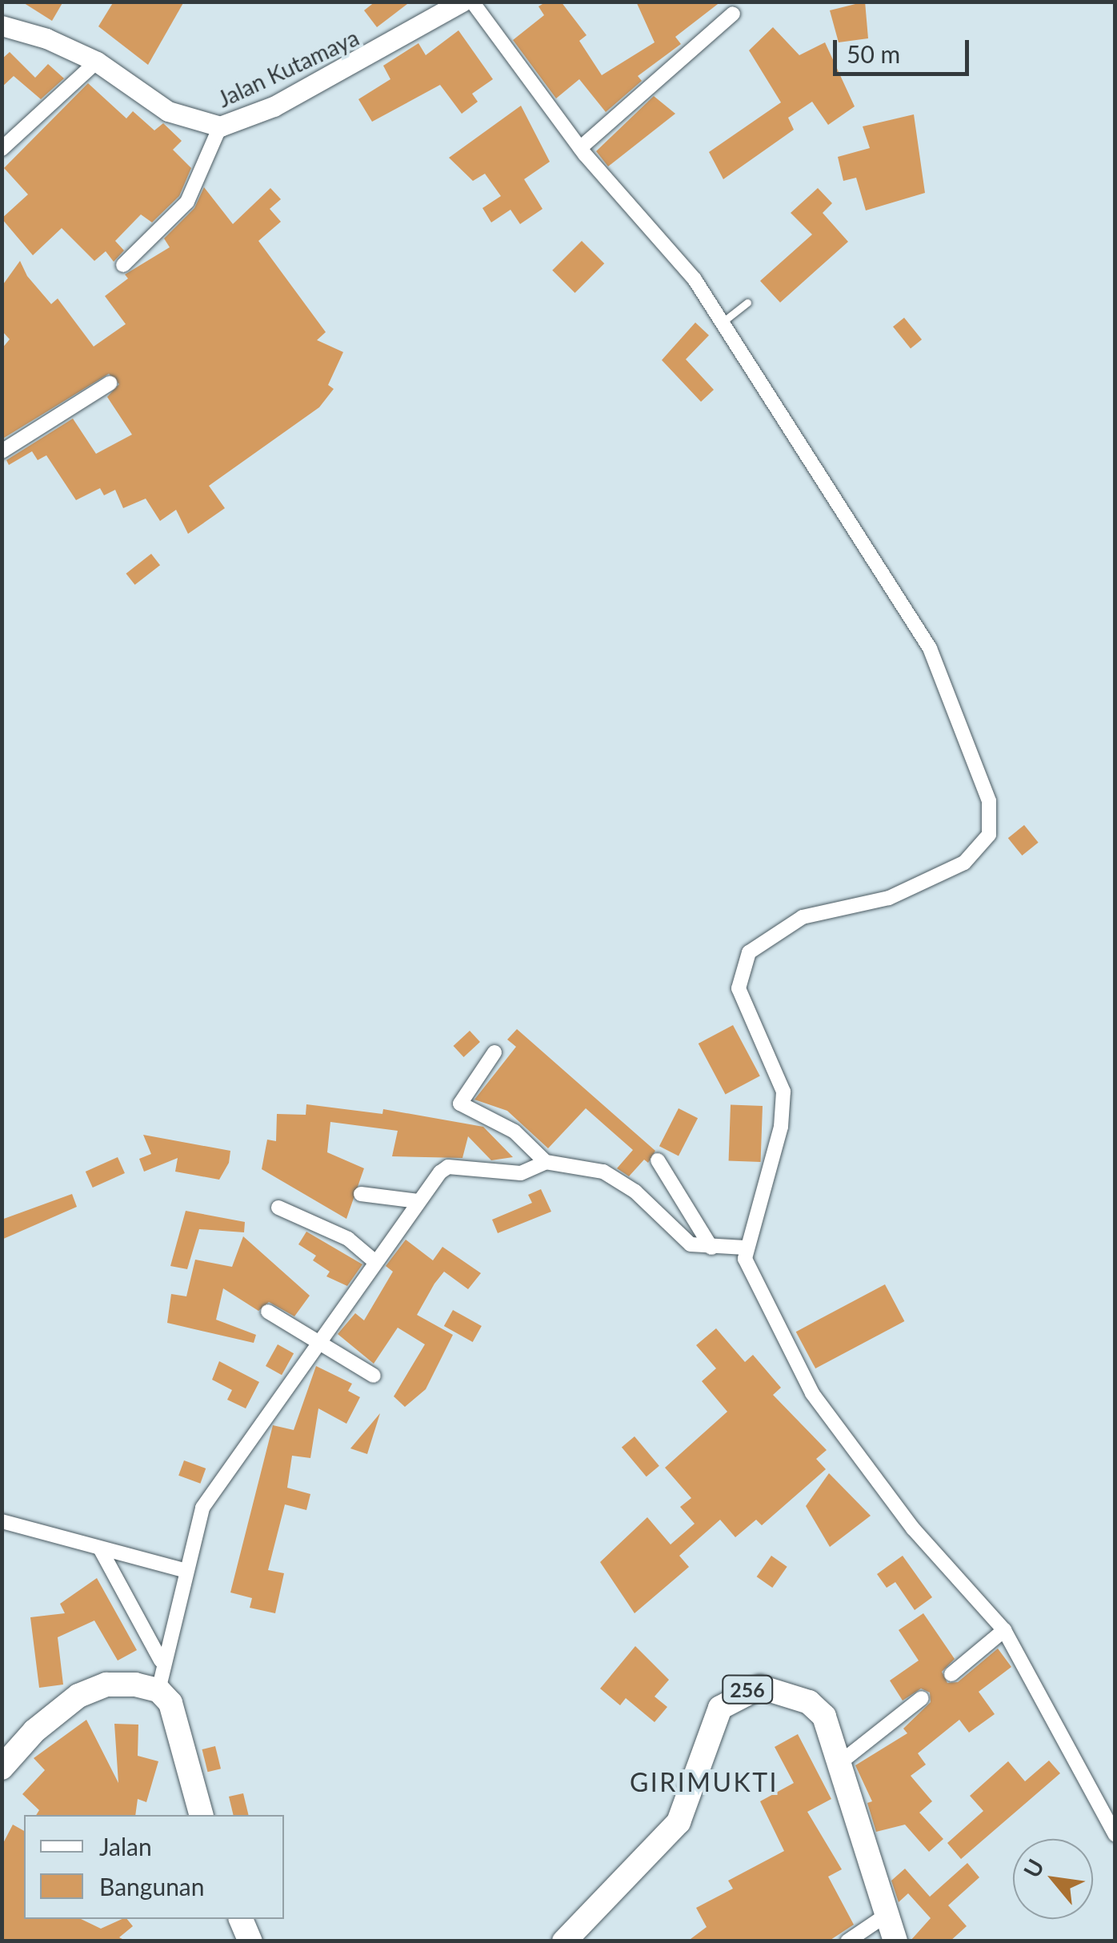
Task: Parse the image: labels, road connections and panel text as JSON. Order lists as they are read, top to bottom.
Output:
{
  "streets": {
    "main road": ["Jalan Kutamaya", "256"]
  },
  "districts": ["GIRIMUKTI"],
  "legend": ["Jalan", "Bangunan"],
  "scale_bar": "50 m",
  "north": "top left"
}
